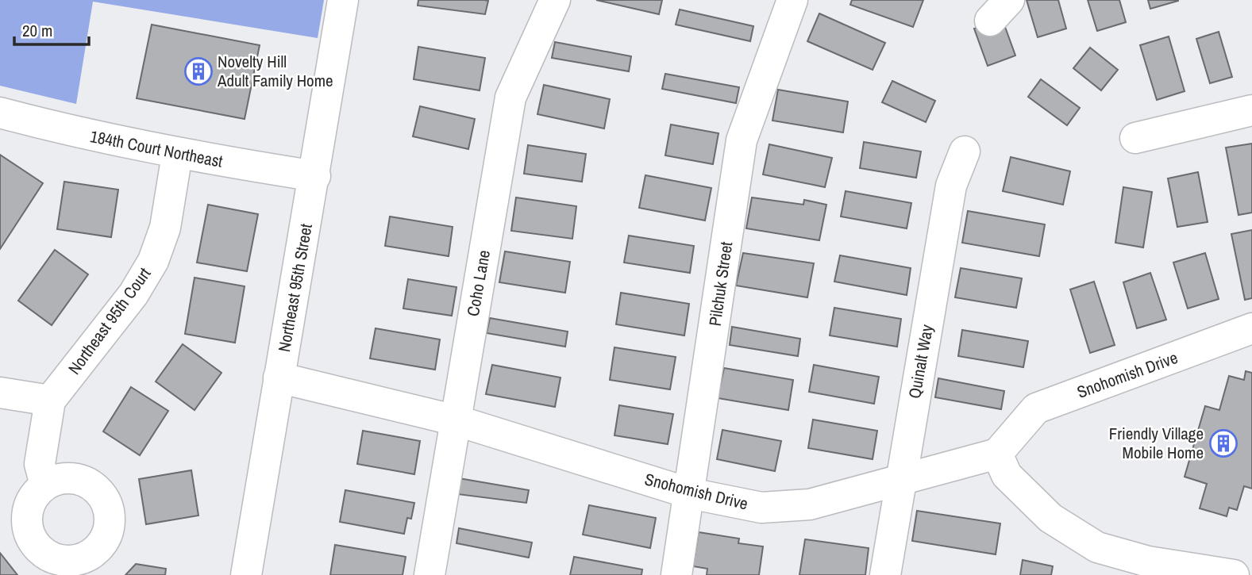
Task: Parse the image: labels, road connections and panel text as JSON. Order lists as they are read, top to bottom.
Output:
{
  "streets": {
    "street": [
      "184th Court Northeast",
      "Coho Lane",
      "Pilchuk Street",
      "Northeast 95th Street",
      "Northeast 95th Court",
      "Quinalt Way",
      "Snohomish Drive"
    ]
  },
  "crossings": [
    ["184th Court Northeast", "Northeast 95th Street"],
    ["184th Court Northeast", "Northeast 95th Court"],
    ["Coho Lane", "Snohomish Drive"],
    ["Pilchuk Street", "Snohomish Drive"],
    ["Northeast 95th Street", "Snohomish Drive"],
    ["Quinalt Way", "Snohomish Drive"]
  ],
  "places": {
    "building": ["Novelty Hill Adult Family Home", "Friendly Village Mobile Home"]
  },
  "scale_bar": "20 m"
}
